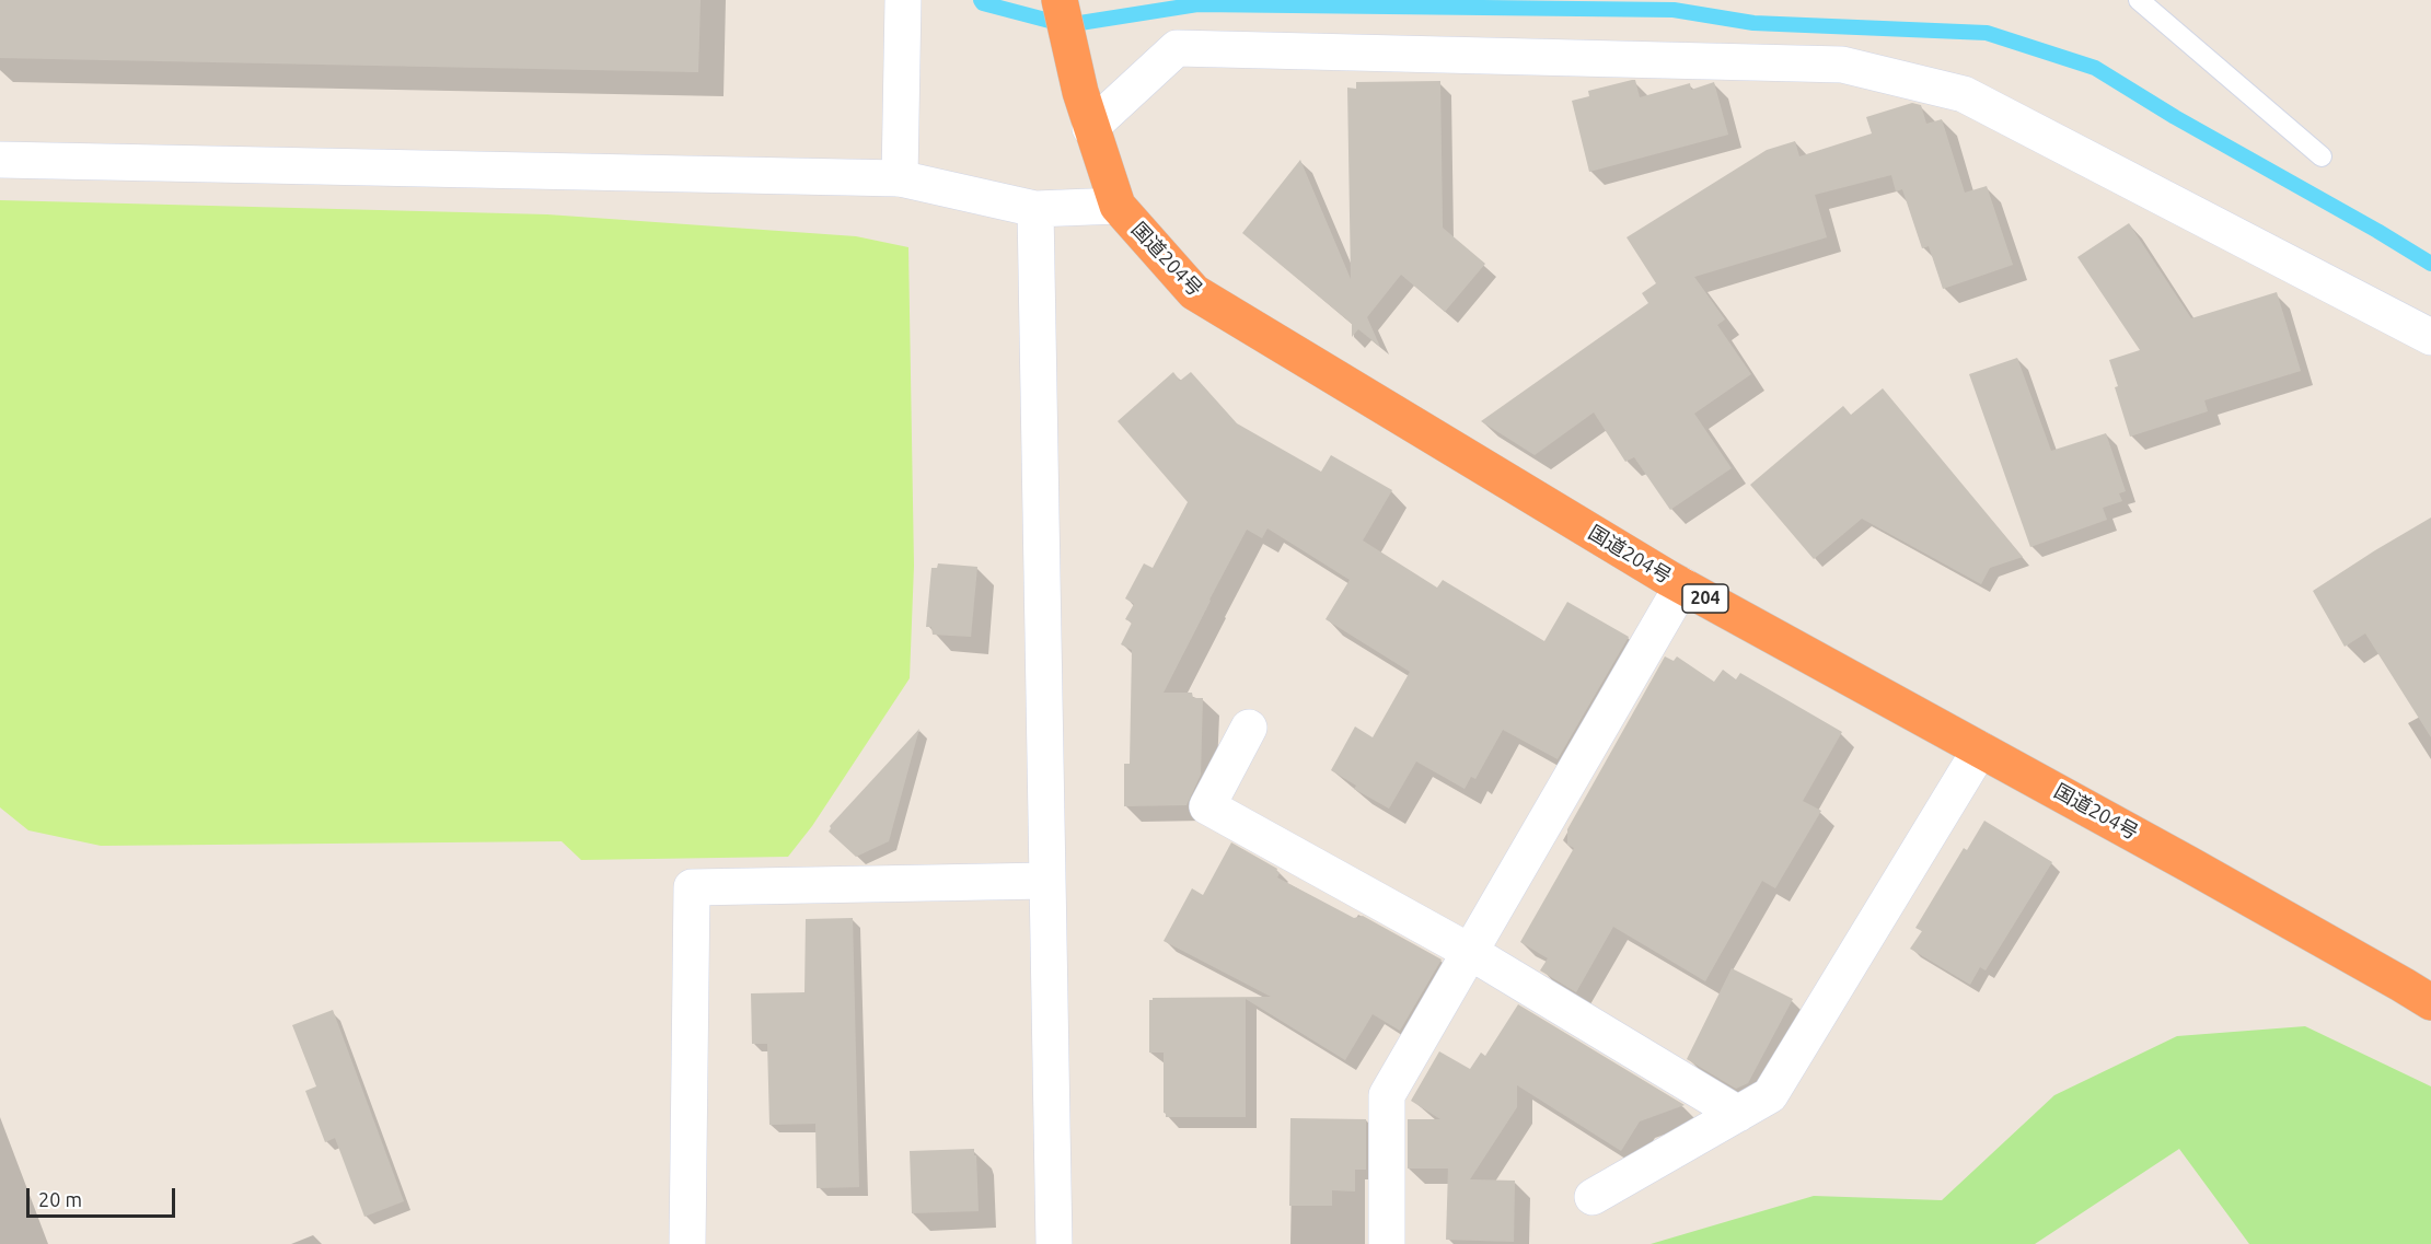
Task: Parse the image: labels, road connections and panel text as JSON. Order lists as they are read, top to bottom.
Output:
{
  "streets": {
    "highway": ["国道204号", "204"]
  },
  "scale_bar": "20 m"
}
